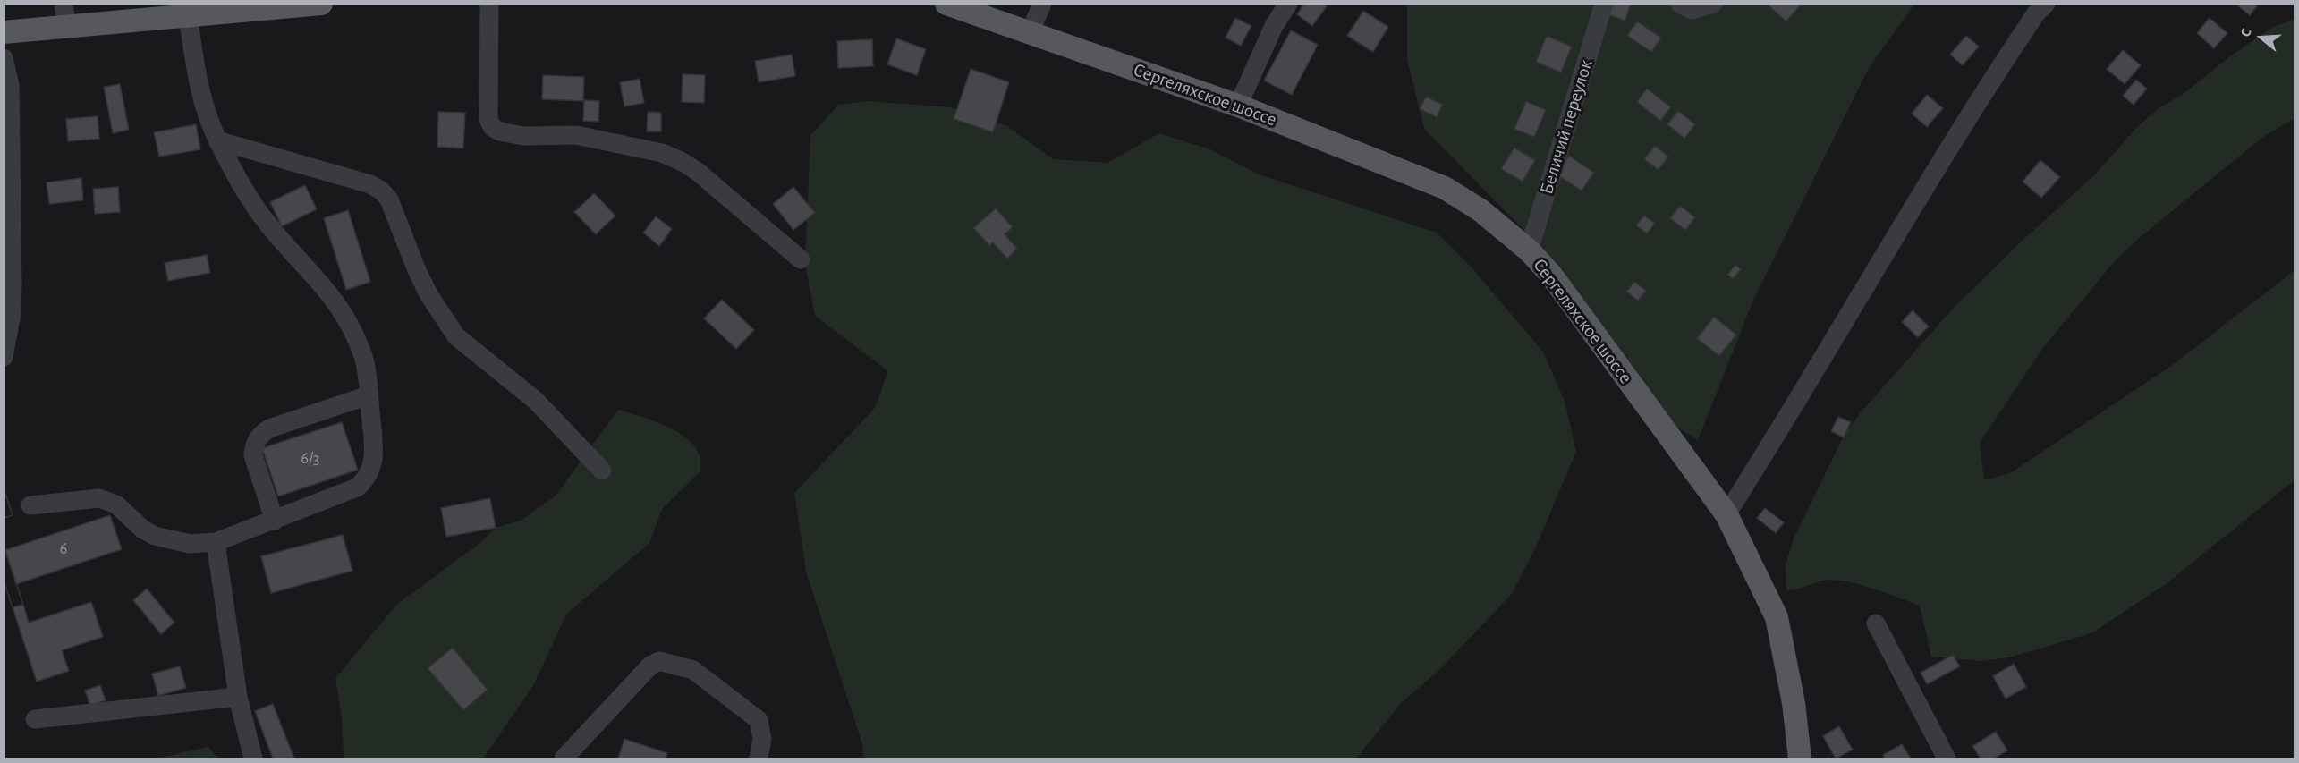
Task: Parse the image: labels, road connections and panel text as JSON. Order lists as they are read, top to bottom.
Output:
{
  "streets": {
    "main road": ["Сергеляхское шоссе"],
    "street": ["Беличий переулок"]
  },
  "crossings": [
    ["Сергеляхское шоссе", "Беличий переулок"]
  ],
  "house_numbers": ["6/3", "6"],
  "north": "left"
}
